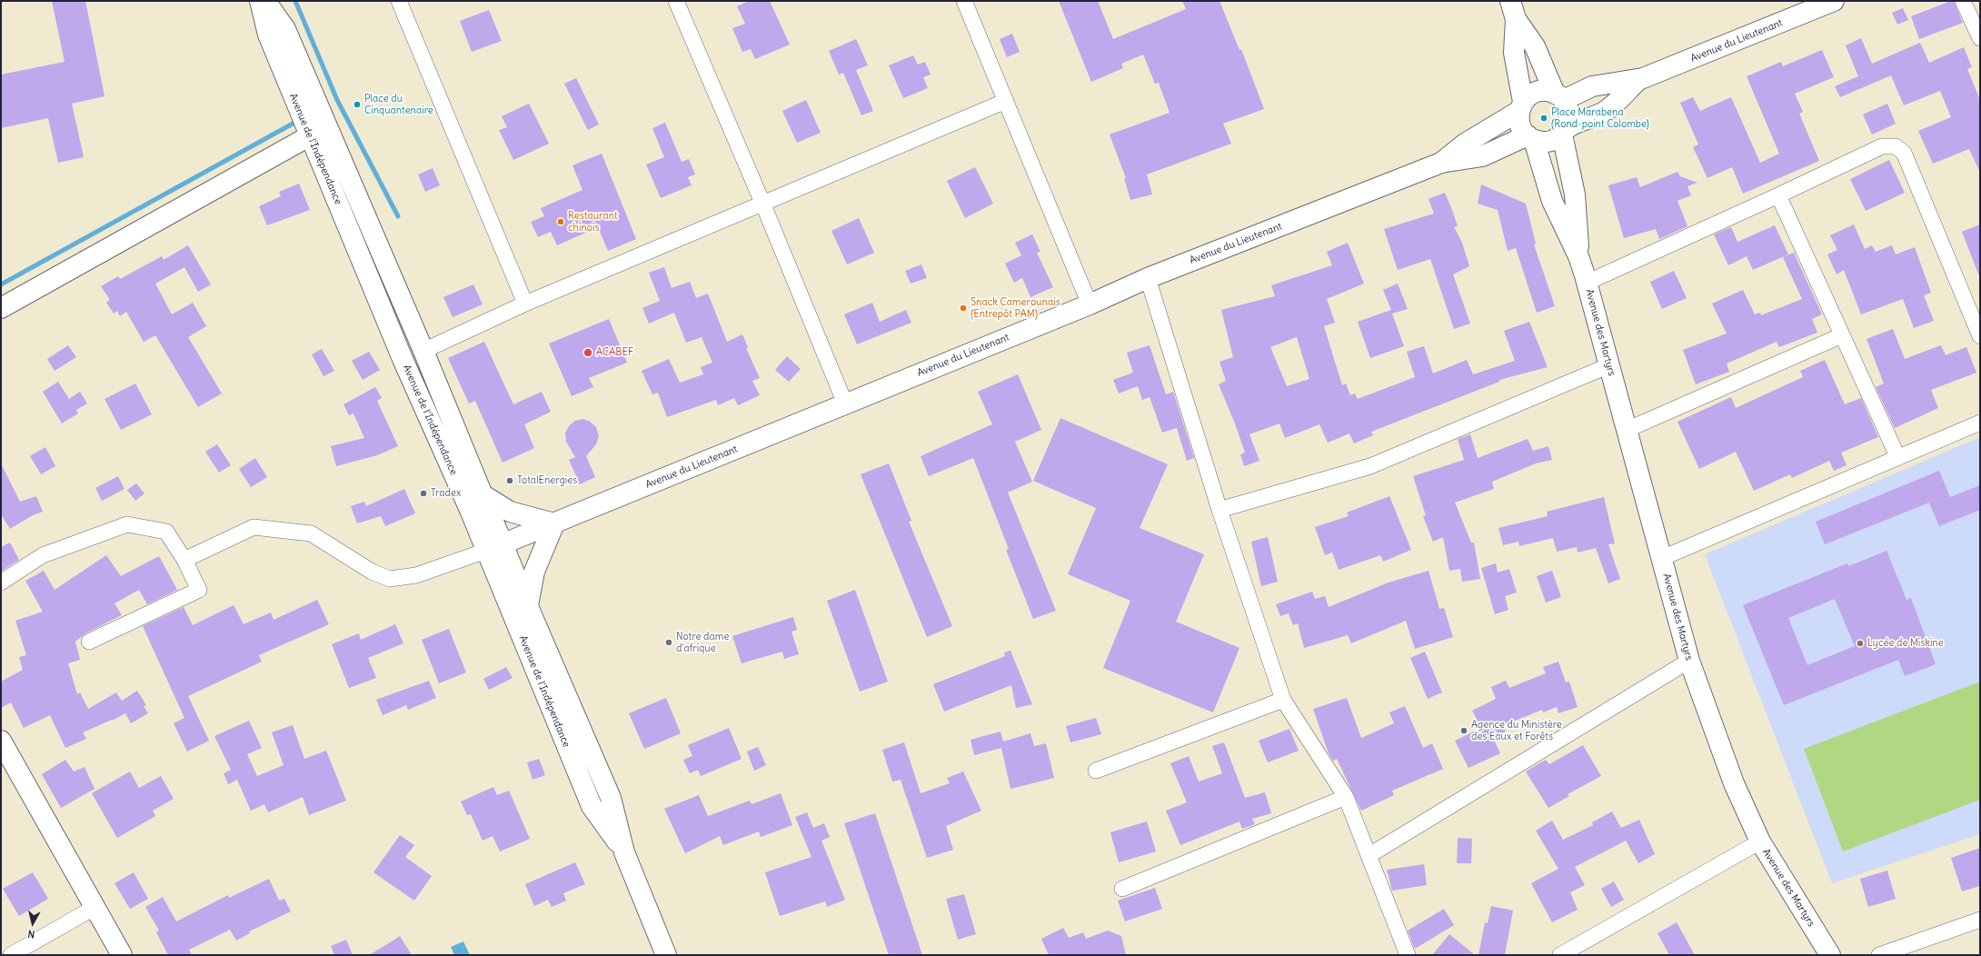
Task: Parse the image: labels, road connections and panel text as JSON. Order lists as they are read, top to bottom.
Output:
{
  "streets": {
    "main road": ["Avenue du Lieutenant", "Avenue de l'Indépendance", "Avenue des Martyrs"]
  },
  "crossings": [
    ["Avenue du Lieutenant", "Avenue de l'Indépendance"],
    ["Avenue du Lieutenant", "Avenue des Martyrs"]
  ],
  "places": [
    "Place du Cinquantenaire",
    "Place Marabena (Rond-point Colombe)",
    "Restaurant chinois",
    "Snack Camerounais (Entrepôt PAM)",
    "ACABEF",
    "TotalEnergies",
    "Tradex",
    "Notre dame d'afrique",
    "Lycée de Miskine",
    "Agence du Ministère des Eaux et Forêts"
  ],
  "north": "bottom"
}
